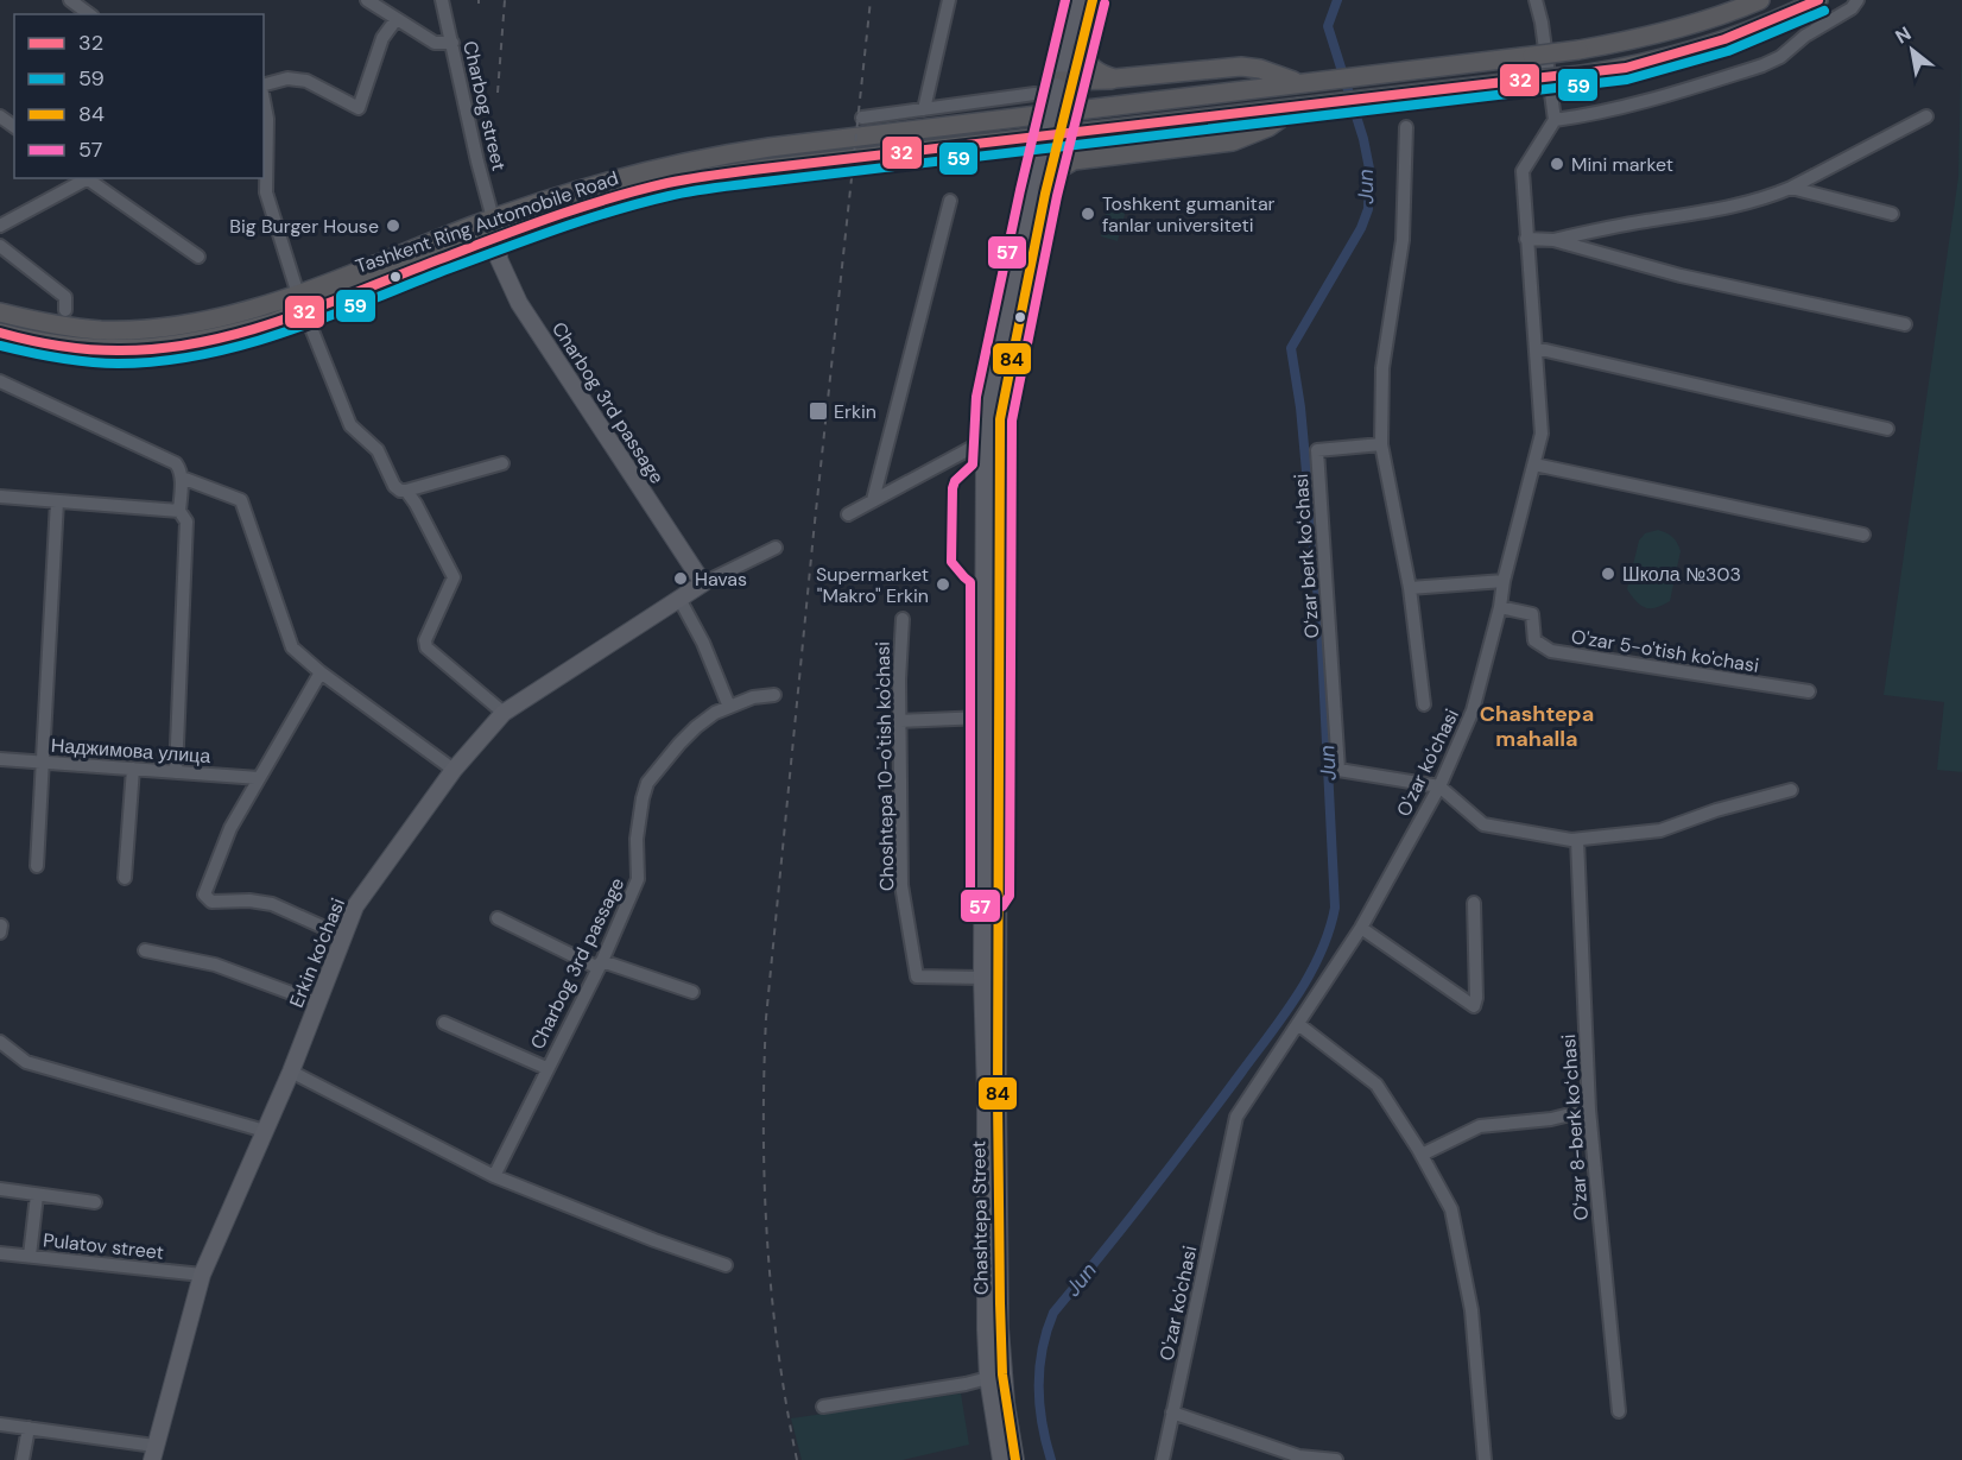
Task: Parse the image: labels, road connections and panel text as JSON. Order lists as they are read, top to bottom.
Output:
{
  "streets": {
    "highway": ["Tashkent Ring Automobile Road"],
    "main road": ["Charbog 3rd passage", "Erkin ko'chasi", "Chashtepa Street"],
    "street": [
      "Charbog street",
      "Oʻzar berk koʻchasi",
      "O'zar 5-o'tish ko'chasi",
      "Наджимова улица",
      "O'zar ko'chasi",
      "Choshtepa 10-o'tish ko'chasi",
      "Chаrbog 3rd passage",
      "Oʻzar 8-berk koʻchasi",
      "Pulatov street"
    ]
  },
  "crossings": [
    ["Charbog street", "Tashkent Ring Automobile Road"],
    ["Tashkent Ring Automobile Road", "Charbog 3rd passage"],
    ["Charbog 3rd passage", "Erkin ko'chasi"],
    ["Oʻzar berk koʻchasi", "O'zar ko'chasi"],
    ["O'zar 5-o'tish ko'chasi", "O'zar ko'chasi"],
    ["Choshtepa 10-o'tish ko'chasi", "Chashtepa Street"],
    ["Erkin ko'chasi", "Pulatov street"]
  ],
  "districts": ["Chashtepa mahalla"],
  "water": ["Jun"],
  "places": {
    "other": [
      "Mini market",
      "Toshkent gumanitar fanlar universiteti",
      "Big Burger House",
      "Школа №303",
      "Havas",
      "Supermarket \"Makro\" Erkin"
    ],
    "transit": ["Erkin"]
  },
  "lines": [
    "transit line 32",
    "transit line 84",
    "transit line 57",
    "transit line 59"
  ],
  "legend": [
    "32",
    "59",
    "84",
    "57"
  ],
  "north": "top left"
}
